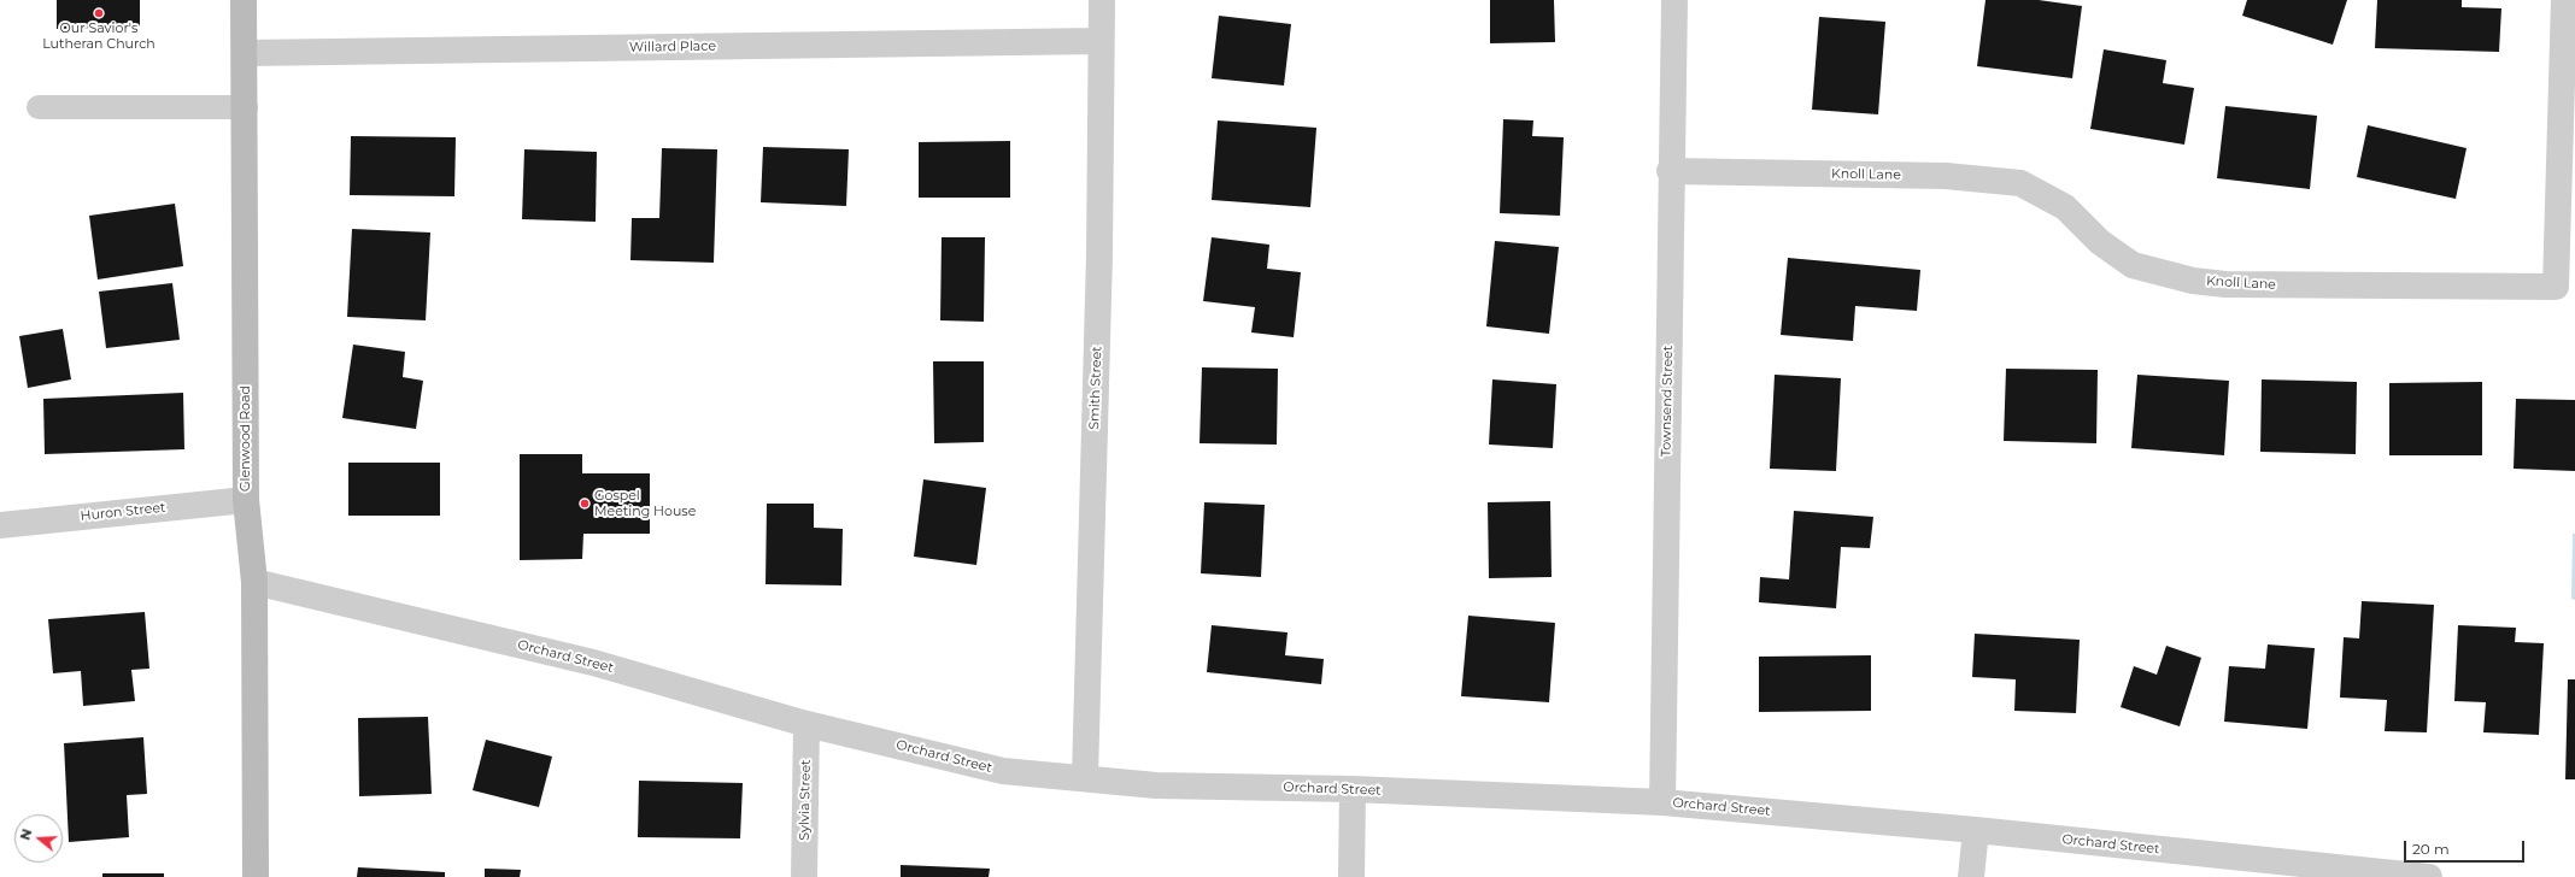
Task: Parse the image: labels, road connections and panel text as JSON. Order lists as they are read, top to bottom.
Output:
{
  "streets": {
    "main road": ["Glenwood Road"],
    "street": [
      "Willard Place",
      "Knoll Lane",
      "Smith Street",
      "Townsend Street",
      "Huron Street",
      "Orchard Street",
      "Sylvia Street"
    ]
  },
  "crossings": [
    ["Willard Place", "Smith Street"],
    ["Willard Place", "Glenwood Road"],
    ["Knoll Lane", "Townsend Street"],
    ["Smith Street", "Orchard Street"],
    ["Townsend Street", "Orchard Street"],
    ["Glenwood Road", "Huron Street"],
    ["Glenwood Road", "Orchard Street"],
    ["Orchard Street", "Sylvia Street"]
  ],
  "places": ["Our Savior's Lutheran Church", "Gospel Meeting House"],
  "scale_bar": "20 m",
  "north": "left"
}
